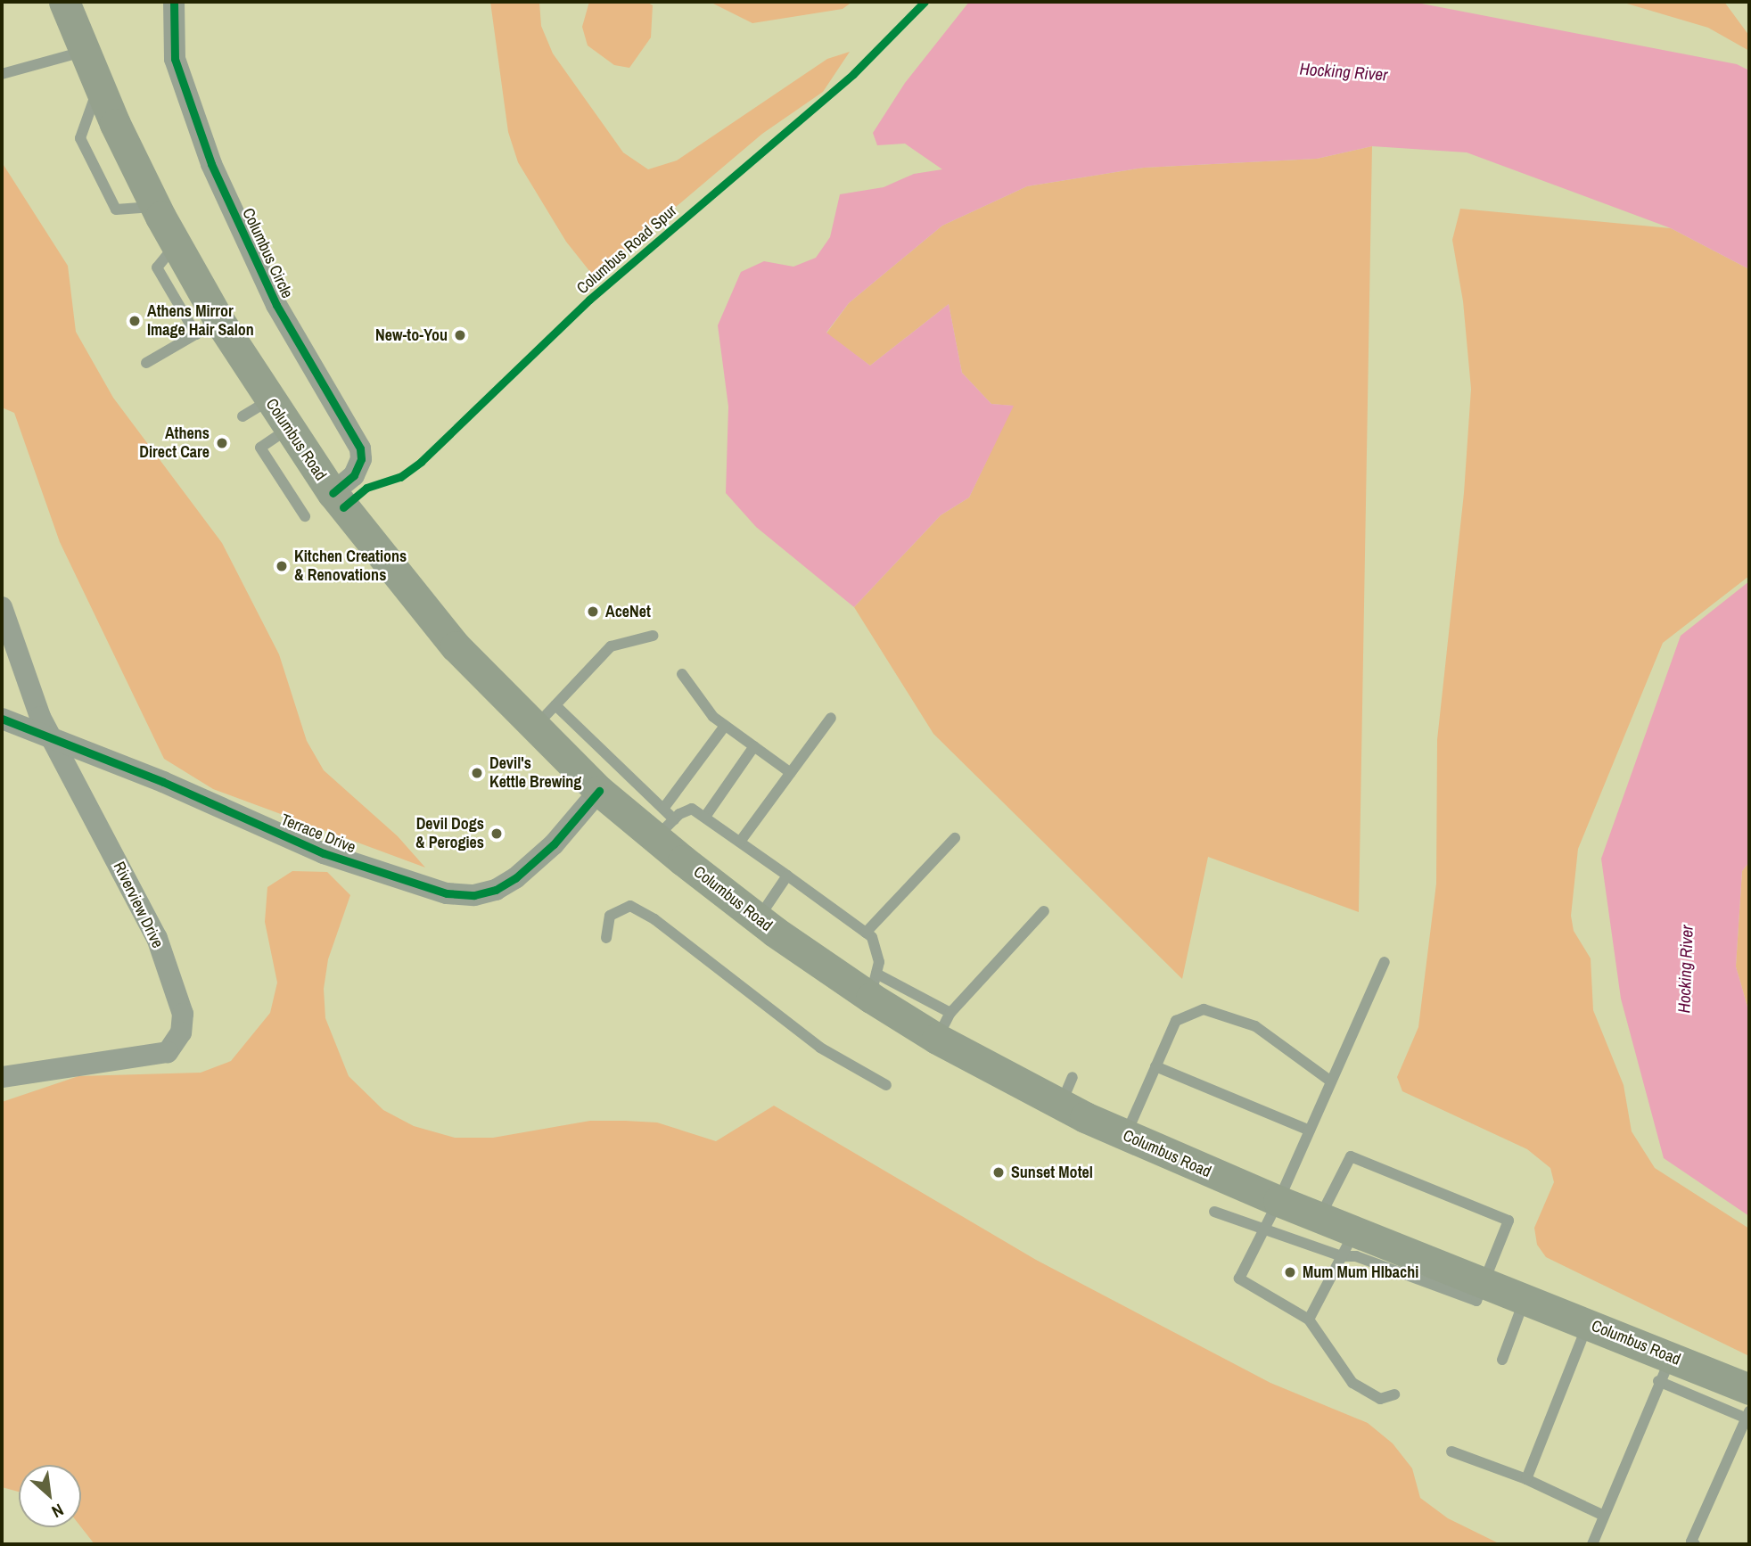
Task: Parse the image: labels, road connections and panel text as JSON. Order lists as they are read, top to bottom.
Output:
{
  "streets": {
    "main road": ["Columbus Road"],
    "street": ["Columbus Circle", "Terrace Drive", "Riverview Drive"],
    "cycle path": ["Columbus Road Spur"]
  },
  "crossings": [
    ["Columbus Circle", "Columbus Road"],
    ["Columbus Road", "Terrace Drive"],
    ["Terrace Drive", "Riverview Drive"]
  ],
  "water": ["Hocking River"],
  "places": [
    "Athens Mirror Image Hair Salon",
    "New-to-You",
    "Athens Direct Care",
    "Kitchen Creations & Renovations",
    "AceNet",
    "Devil's Kettle Brewing",
    "Devil Dogs & Perogies",
    "Sunset Motel",
    "Mum Mum HIbachi"
  ],
  "north": "bottom right"
}
